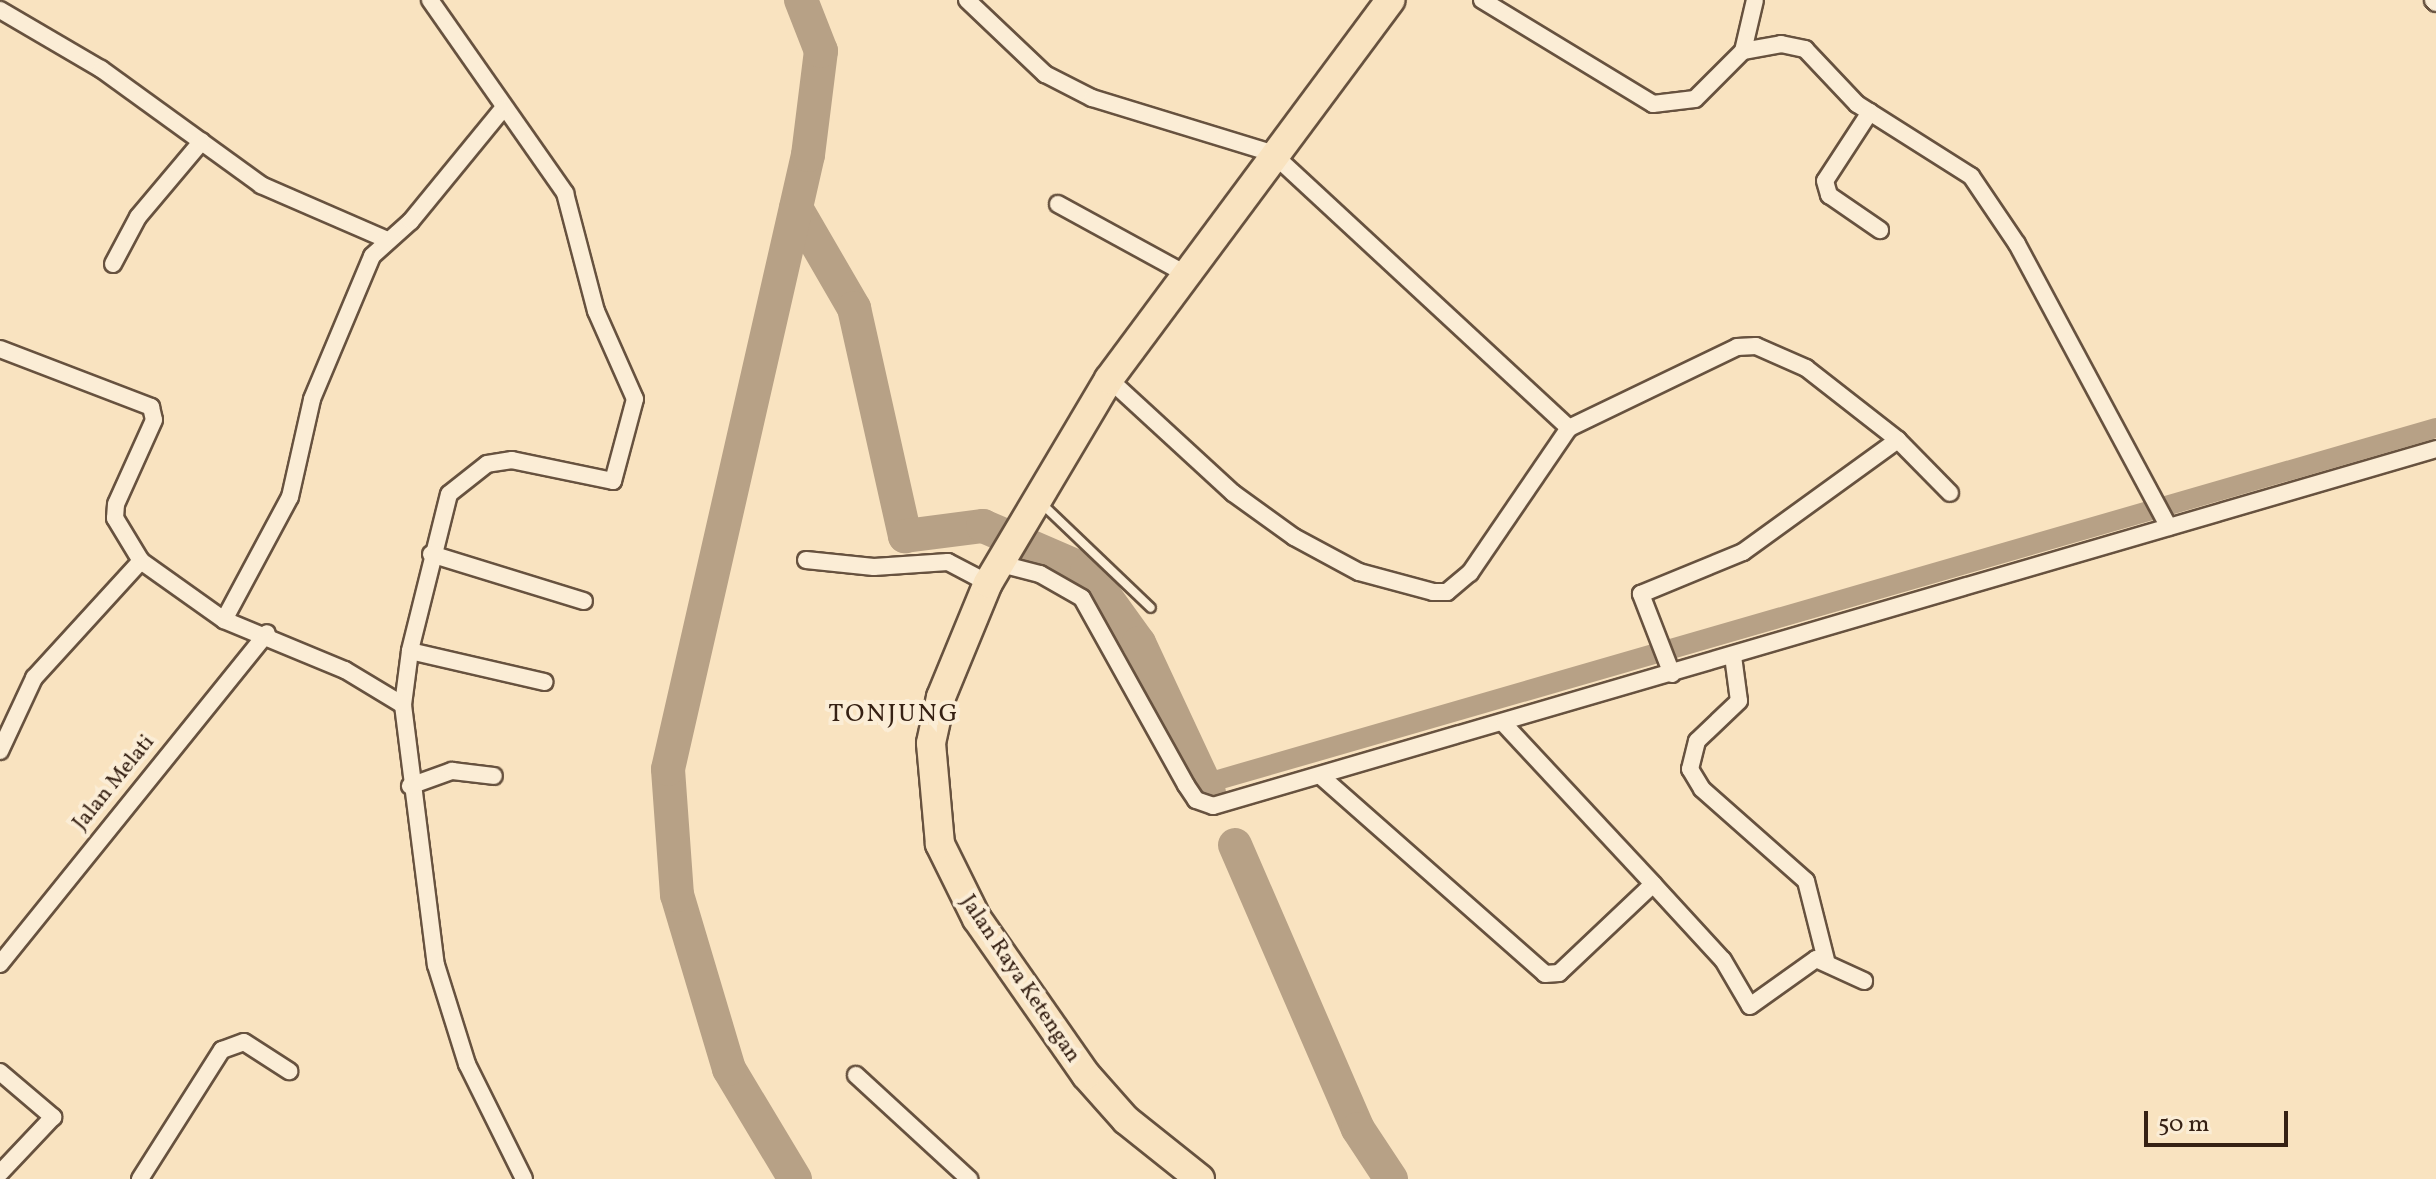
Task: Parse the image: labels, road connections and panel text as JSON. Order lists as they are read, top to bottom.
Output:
{
  "streets": {
    "highway": ["Jalan Raya Ketengan"],
    "street": ["Jalan Melati"]
  },
  "districts": ["TONJUNG"],
  "scale_bar": "50 m"
}
